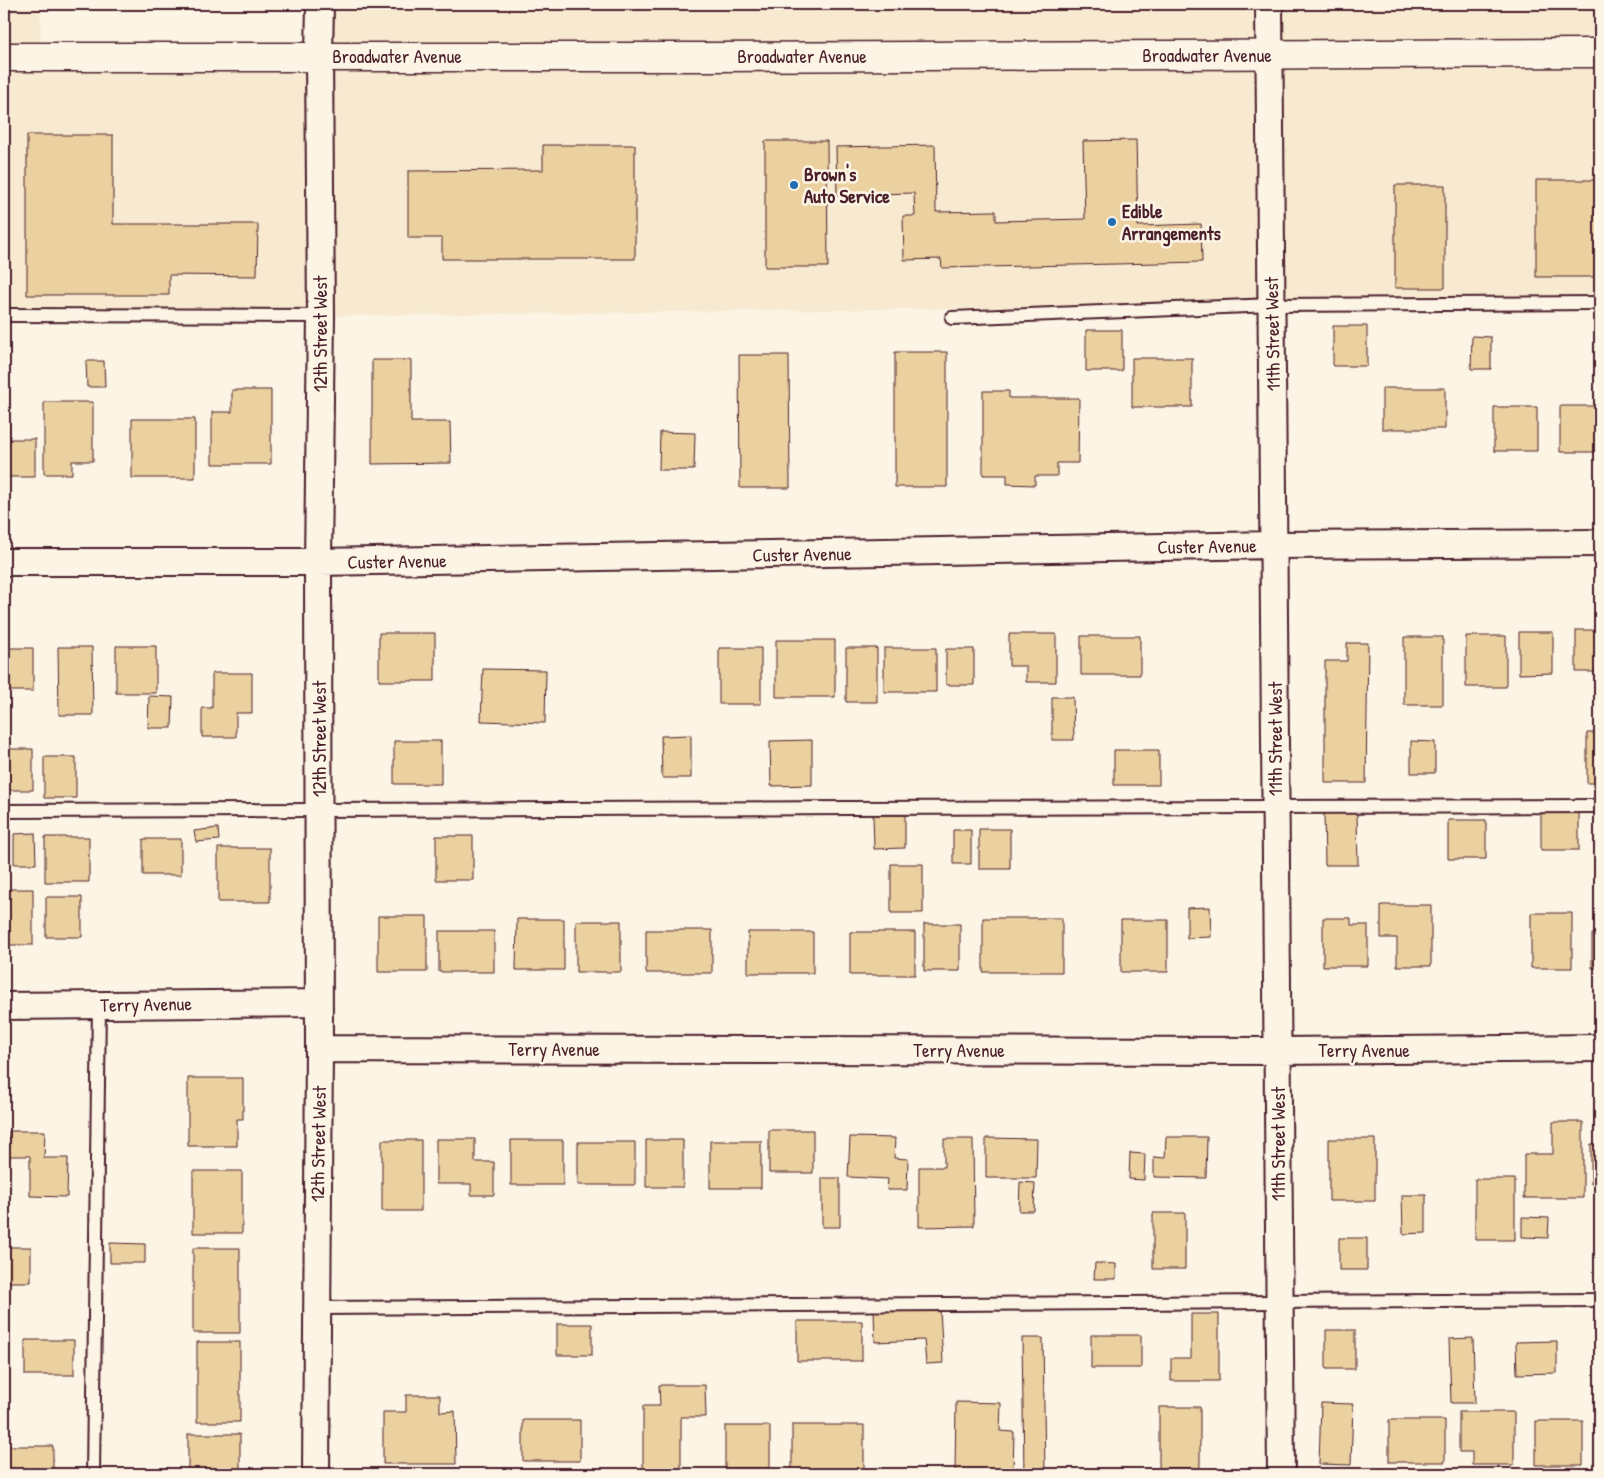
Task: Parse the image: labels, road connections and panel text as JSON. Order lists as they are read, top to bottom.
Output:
{
  "streets": {
    "main road": ["Broadwater Avenue"],
    "street": [
      "12th Street West",
      "11th Street West",
      "Custer Avenue",
      "Terry Avenue"
    ]
  },
  "crossings": [
    ["Broadwater Avenue", "12th Street West"],
    ["Broadwater Avenue", "11th Street West"],
    ["12th Street West", "Custer Avenue"],
    ["12th Street West", "Terry Avenue"],
    ["11th Street West", "Custer Avenue"],
    ["11th Street West", "Terry Avenue"]
  ],
  "places": ["Brown's Auto Service", "Edible Arrangements"]
}
